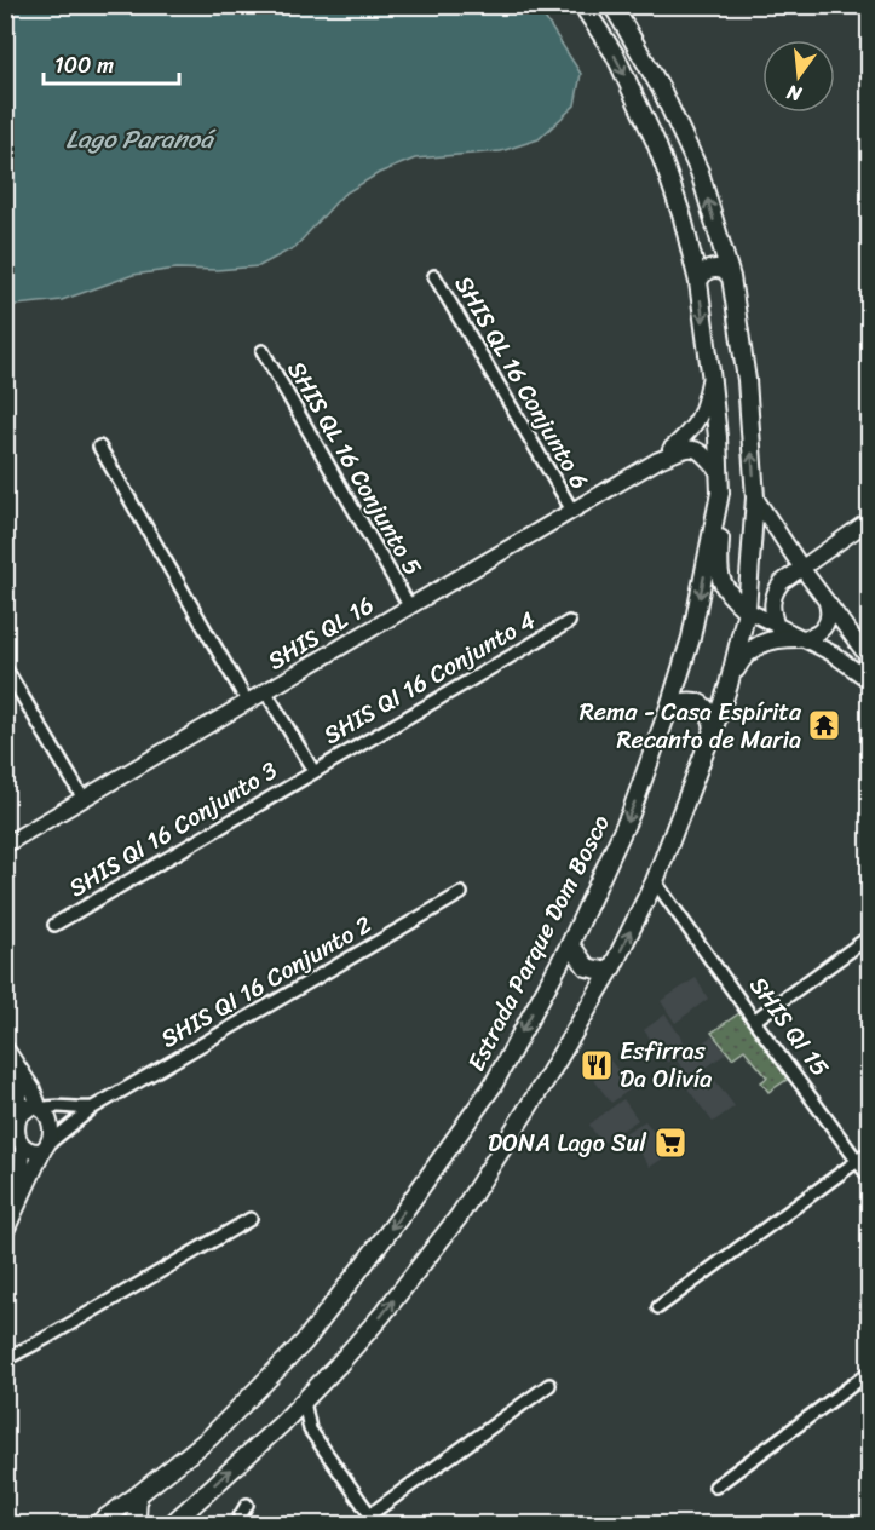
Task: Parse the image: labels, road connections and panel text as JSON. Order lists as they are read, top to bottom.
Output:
{
  "streets": {
    "main road": ["Estrada Parque Dom Bosco"],
    "street": [
      "SHIS QL 16 Conjunto 6",
      "SHIS QL 16 Conjunto 5",
      "SHIS QL 16",
      "SHIS QI 16 Conjunto 4",
      "SHIS QI 16 Conjunto 3",
      "SHIS QI 16 Conjunto 2",
      "SHIS QI 15"
    ]
  },
  "crossings": [
    ["SHIS QL 16 Conjunto 6", "SHIS QL 16"],
    ["SHIS QL 16 Conjunto 5", "SHIS QL 16"],
    ["SHIS QL 16", "Estrada Parque Dom Bosco"],
    ["SHIS QI 16 Conjunto 4", "SHIS QI 16 Conjunto 3"]
  ],
  "water": ["Lago Paranoá"],
  "places": {
    "temple": ["Rema - Casa Espírita Recanto de Maria"],
    "restaurant": ["Esfirras Da Olivía"],
    "supermarket": ["DONA Lago Sul"]
  },
  "scale_bar": "100 m",
  "north": "bottom"
}
